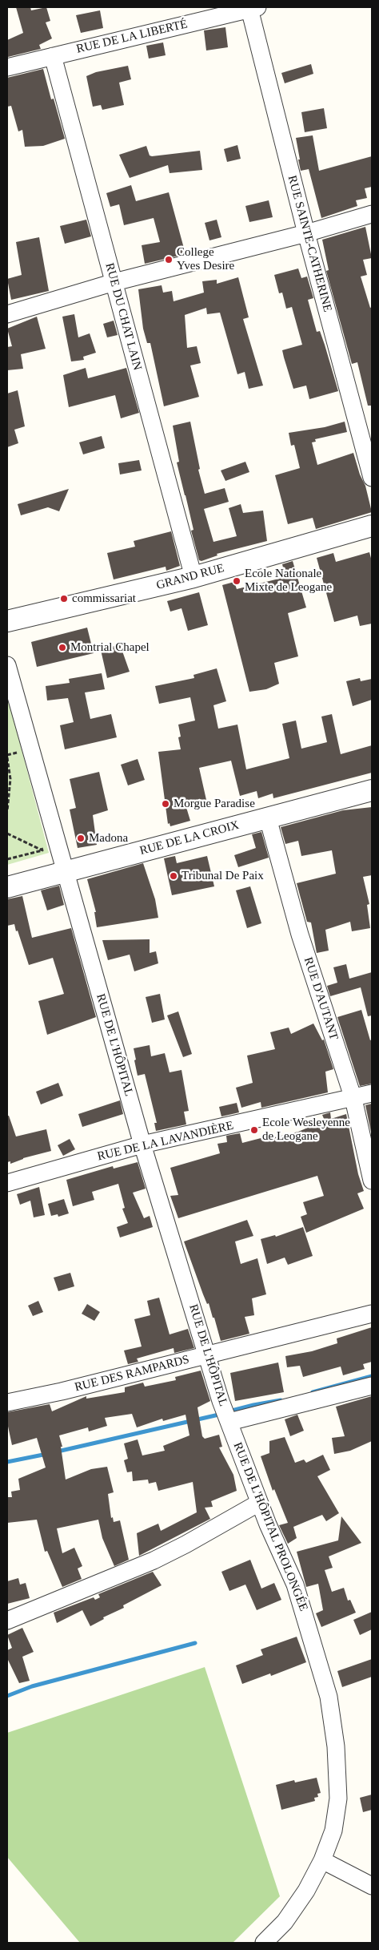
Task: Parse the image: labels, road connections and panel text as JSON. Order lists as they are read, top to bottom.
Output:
{
  "streets": {
    "street": [
      "RUE DE LA LIBERTÉ",
      "RUE SAINTE-CATHERINE",
      "RUE DU CHAT LAIN",
      "GRAND RUE",
      "RUE DE LA CROIX",
      "RUE D'AUTANT",
      "RUE DE L'HÔPITAL",
      "RUE DE LA LAVANDIÈRE",
      "RUE DES RAMPARDS",
      "RUE DE L'HÔPITAL PROLONGÉE"
    ]
  },
  "crossings": [
    ["RUE DE LA LIBERTÉ", "RUE SAINTE-CATHERINE"],
    ["RUE DE LA LIBERTÉ", "RUE DU CHAT LAIN"],
    ["RUE DU CHAT LAIN", "GRAND RUE"],
    ["RUE DE LA CROIX", "RUE D'AUTANT"],
    ["RUE DE LA CROIX", "RUE DE L'HÔPITAL"],
    ["RUE D'AUTANT", "RUE DE LA LAVANDIÈRE"],
    ["RUE DE L'HÔPITAL", "RUE DE LA LAVANDIÈRE"],
    ["RUE DE L'HÔPITAL", "RUE DES RAMPARDS"],
    ["RUE DE L'HÔPITAL", "RUE DE L'HÔPITAL PROLONGÉE"]
  ],
  "places": [
    "College Yves Desire",
    "Ecole Nationale Mixte de Leogane",
    "commissariat",
    "Montrial Chapel",
    "Morgue Paradise",
    "Madona",
    "Tribunal De Paix",
    "Ecole Wesleyenne de Leogane"
  ]
}
